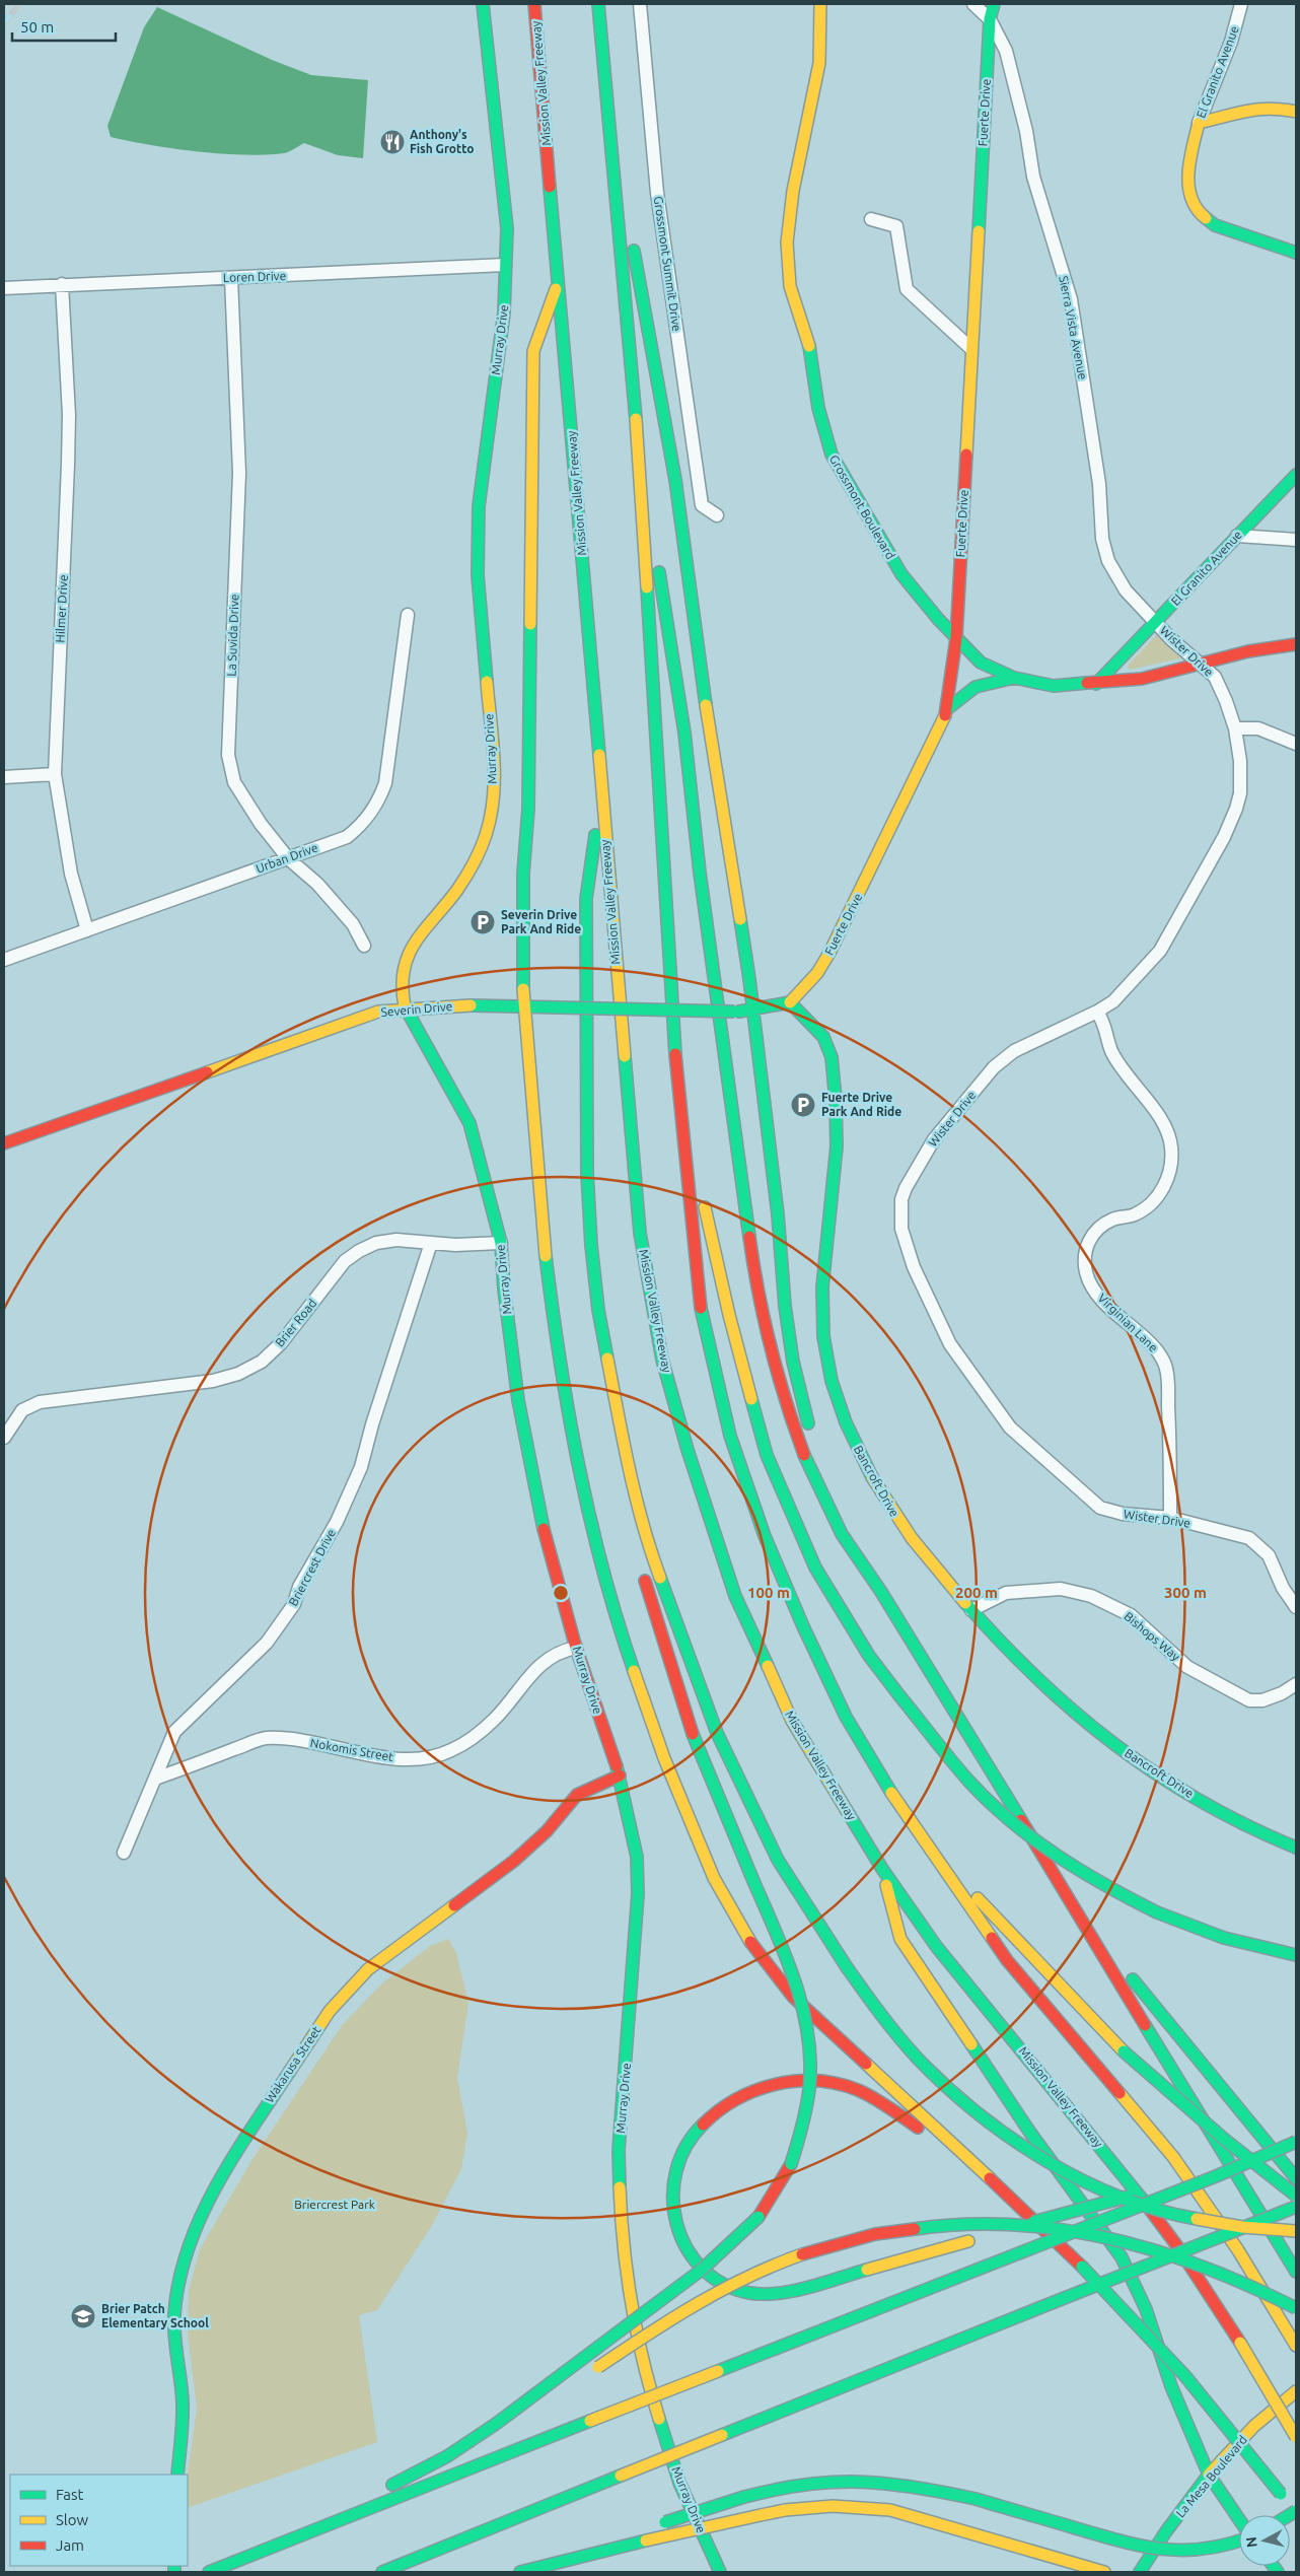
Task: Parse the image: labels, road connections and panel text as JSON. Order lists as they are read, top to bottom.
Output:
{
  "streets": {
    "main road": [
      "El Granito Avenue",
      "Mission Valley Freeway",
      "Fuerte Drive",
      "Murray Drive",
      "Grossmont Boulevard",
      "Severin Drive",
      "Bancroft Drive",
      "Wakarusa Street",
      "La Mesa Boulevard"
    ],
    "street": [
      "Grossmont Summit Drive",
      "Loren Drive",
      "Sierra Vista Avenue",
      "Hilmer Drive",
      "La Suvida Drive",
      "Wister Drive",
      "Urban Drive",
      "Brier Road",
      "Virginian Lane",
      "Briercrest Drive",
      "Bishops Way",
      "Nokomis Street"
    ]
  },
  "crossings": [
    ["El Granito Avenue", "Sierra Vista Avenue"],
    ["El Granito Avenue", "Grossmont Boulevard"],
    ["El Granito Avenue", "Wister Drive"],
    ["Fuerte Drive", "Sierra Vista Avenue"],
    ["Fuerte Drive", "Grossmont Boulevard"],
    ["Fuerte Drive", "Severin Drive"],
    ["Fuerte Drive", "Bancroft Drive"],
    ["Loren Drive", "Murray Drive"],
    ["Loren Drive", "Hilmer Drive"],
    ["Loren Drive", "La Suvida Drive"],
    ["Sierra Vista Avenue", "Wister Drive"],
    ["Murray Drive", "Severin Drive"],
    ["Murray Drive", "Brier Road"],
    ["Murray Drive", "Nokomis Street"],
    ["Murray Drive", "Wakarusa Street"],
    ["Grossmont Boulevard", "Wister Drive"],
    ["Hilmer Drive", "Urban Drive"],
    ["La Suvida Drive", "Urban Drive"],
    ["Wister Drive", "Virginian Lane"],
    ["Severin Drive", "Bancroft Drive"],
    ["Brier Road", "Briercrest Drive"],
    ["Bancroft Drive", "Bishops Way"],
    ["Briercrest Drive", "Nokomis Street"]
  ],
  "parks": ["Briercrest Park"],
  "places": {
    "restaurant": ["Anthony's Fish Grotto"],
    "parking": ["Severin Drive Park And Ride", "Fuerte Drive Park And Ride"],
    "school or university": ["Brier Patch Elementary School"]
  },
  "legend": ["Fast", "Slow", "Jam"],
  "scale_bar": "50 m",
  "north": "left",
  "rings": ["100 m", "200 m", "300 m"]
}
